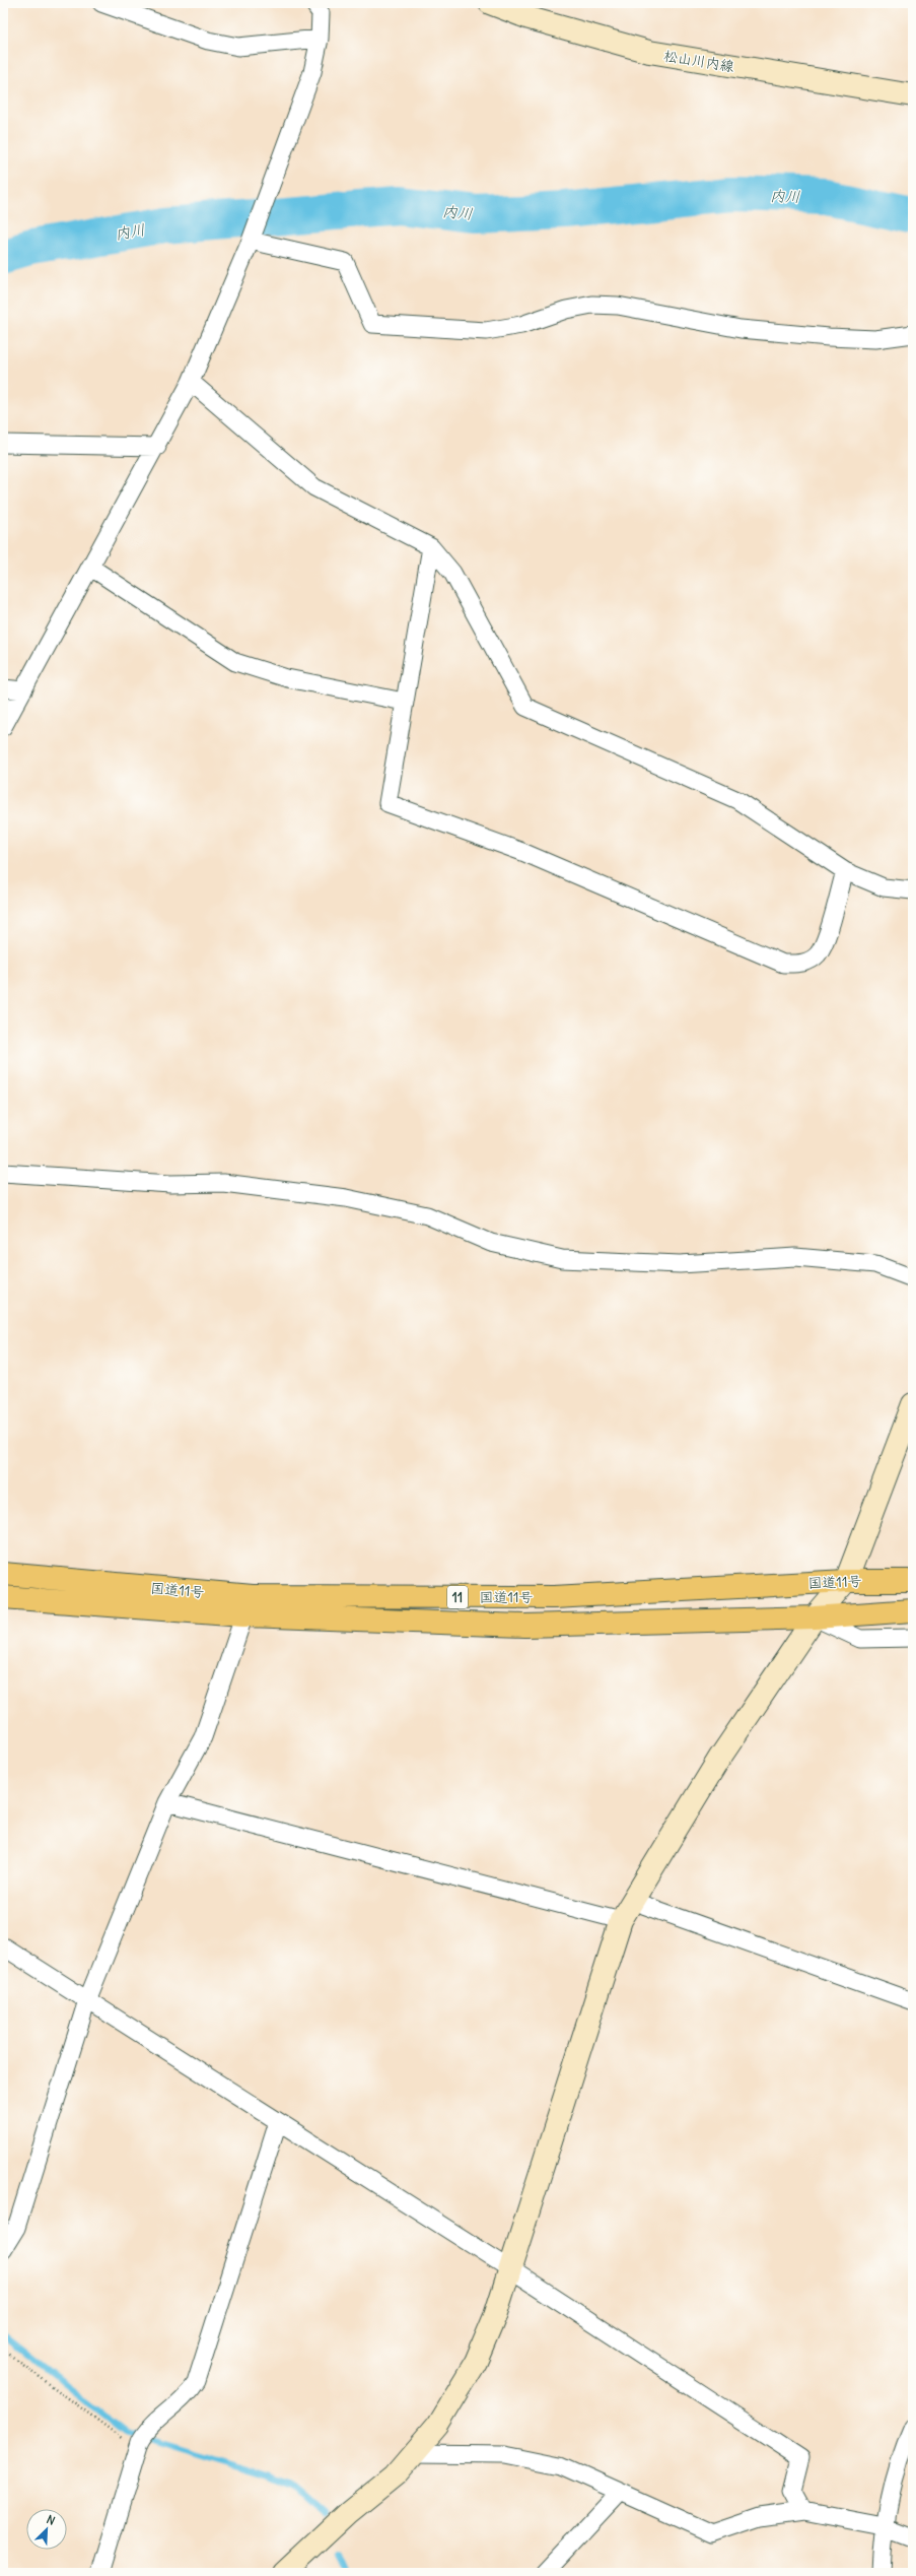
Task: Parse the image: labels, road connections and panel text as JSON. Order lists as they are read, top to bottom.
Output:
{
  "streets": {
    "highway": ["国道11号", "11"],
    "street": ["松山川内線"]
  },
  "water": ["内川"],
  "north": "top right"
}
